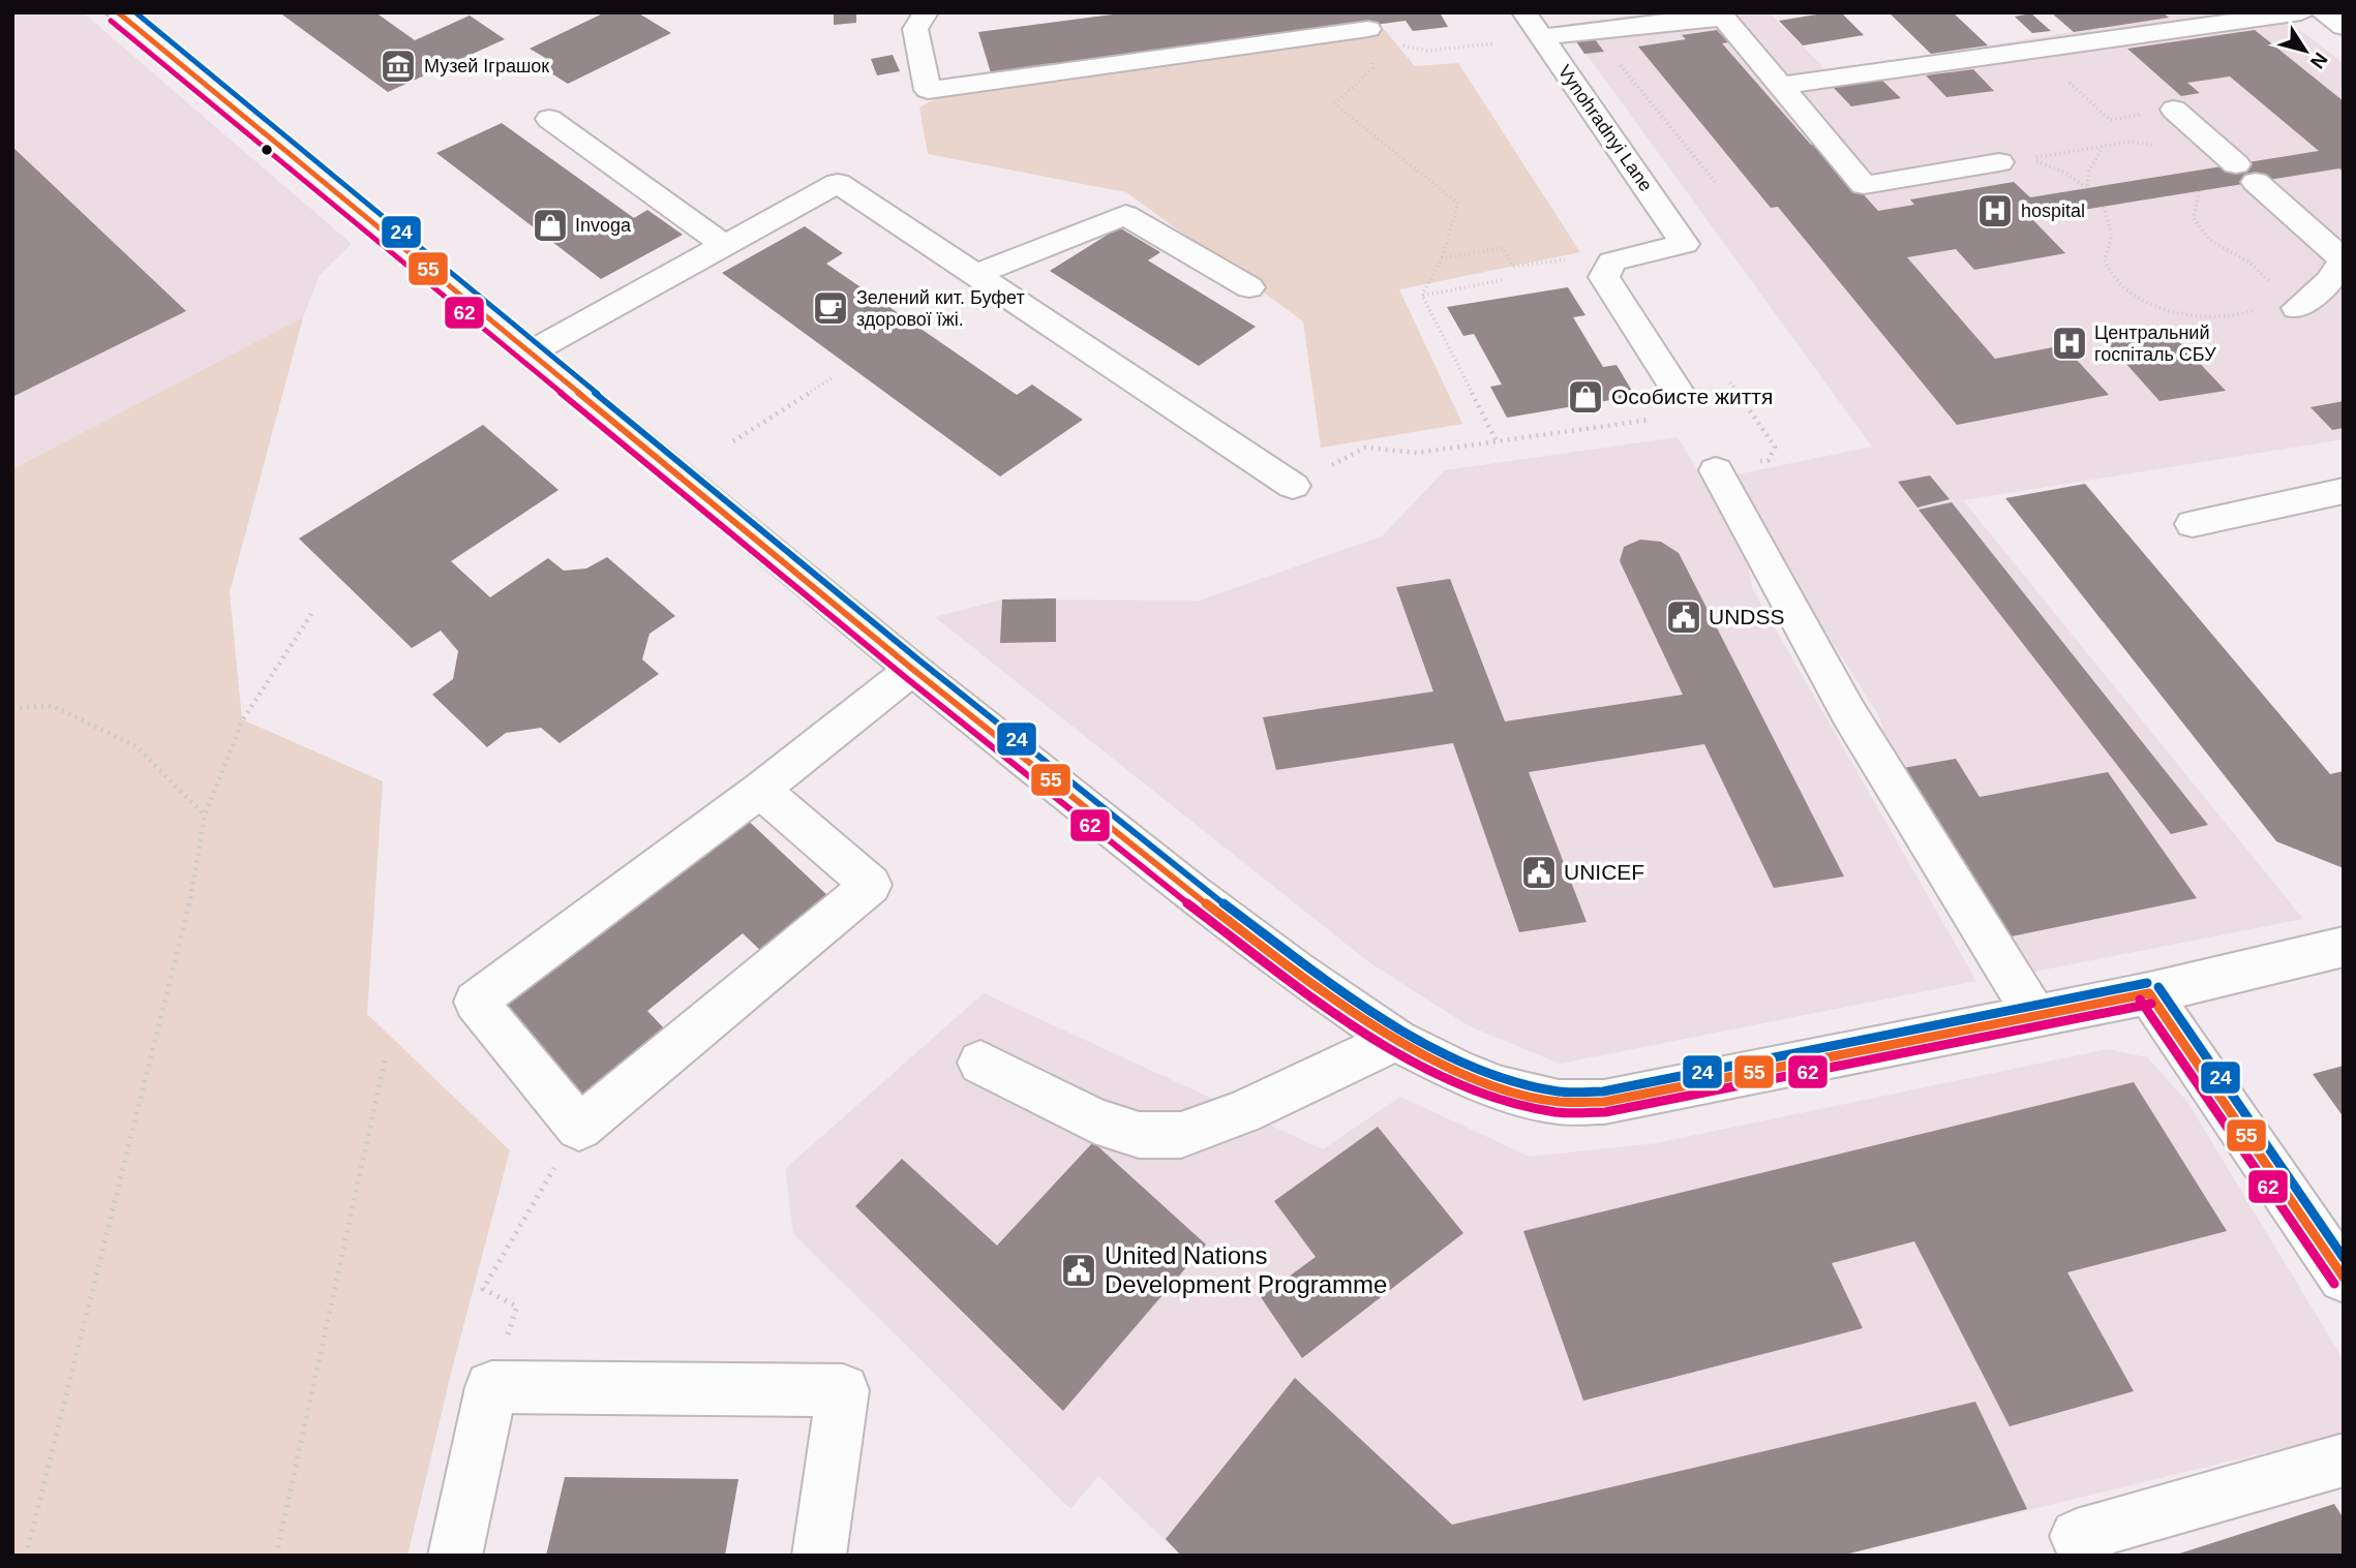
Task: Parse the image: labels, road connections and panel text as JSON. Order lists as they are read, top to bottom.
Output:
{
  "streets": {
    "street": ["Vynohradnyi Lane"]
  },
  "places": {
    "museum": ["Музей Іграшок"],
    "hospital": ["hospital", "Центральний госпіталь СБУ"],
    "shop": ["Invoga", "Особисте життя"],
    "cafe": ["Зелений кит. Буфет здорової їжі."],
    "public building": ["UNDSS", "UNICEF", "United Nations Development Programme"]
  },
  "lines": ["transit line 55", "transit line 24", "transit line 62"],
  "north": "bottom right"
}
